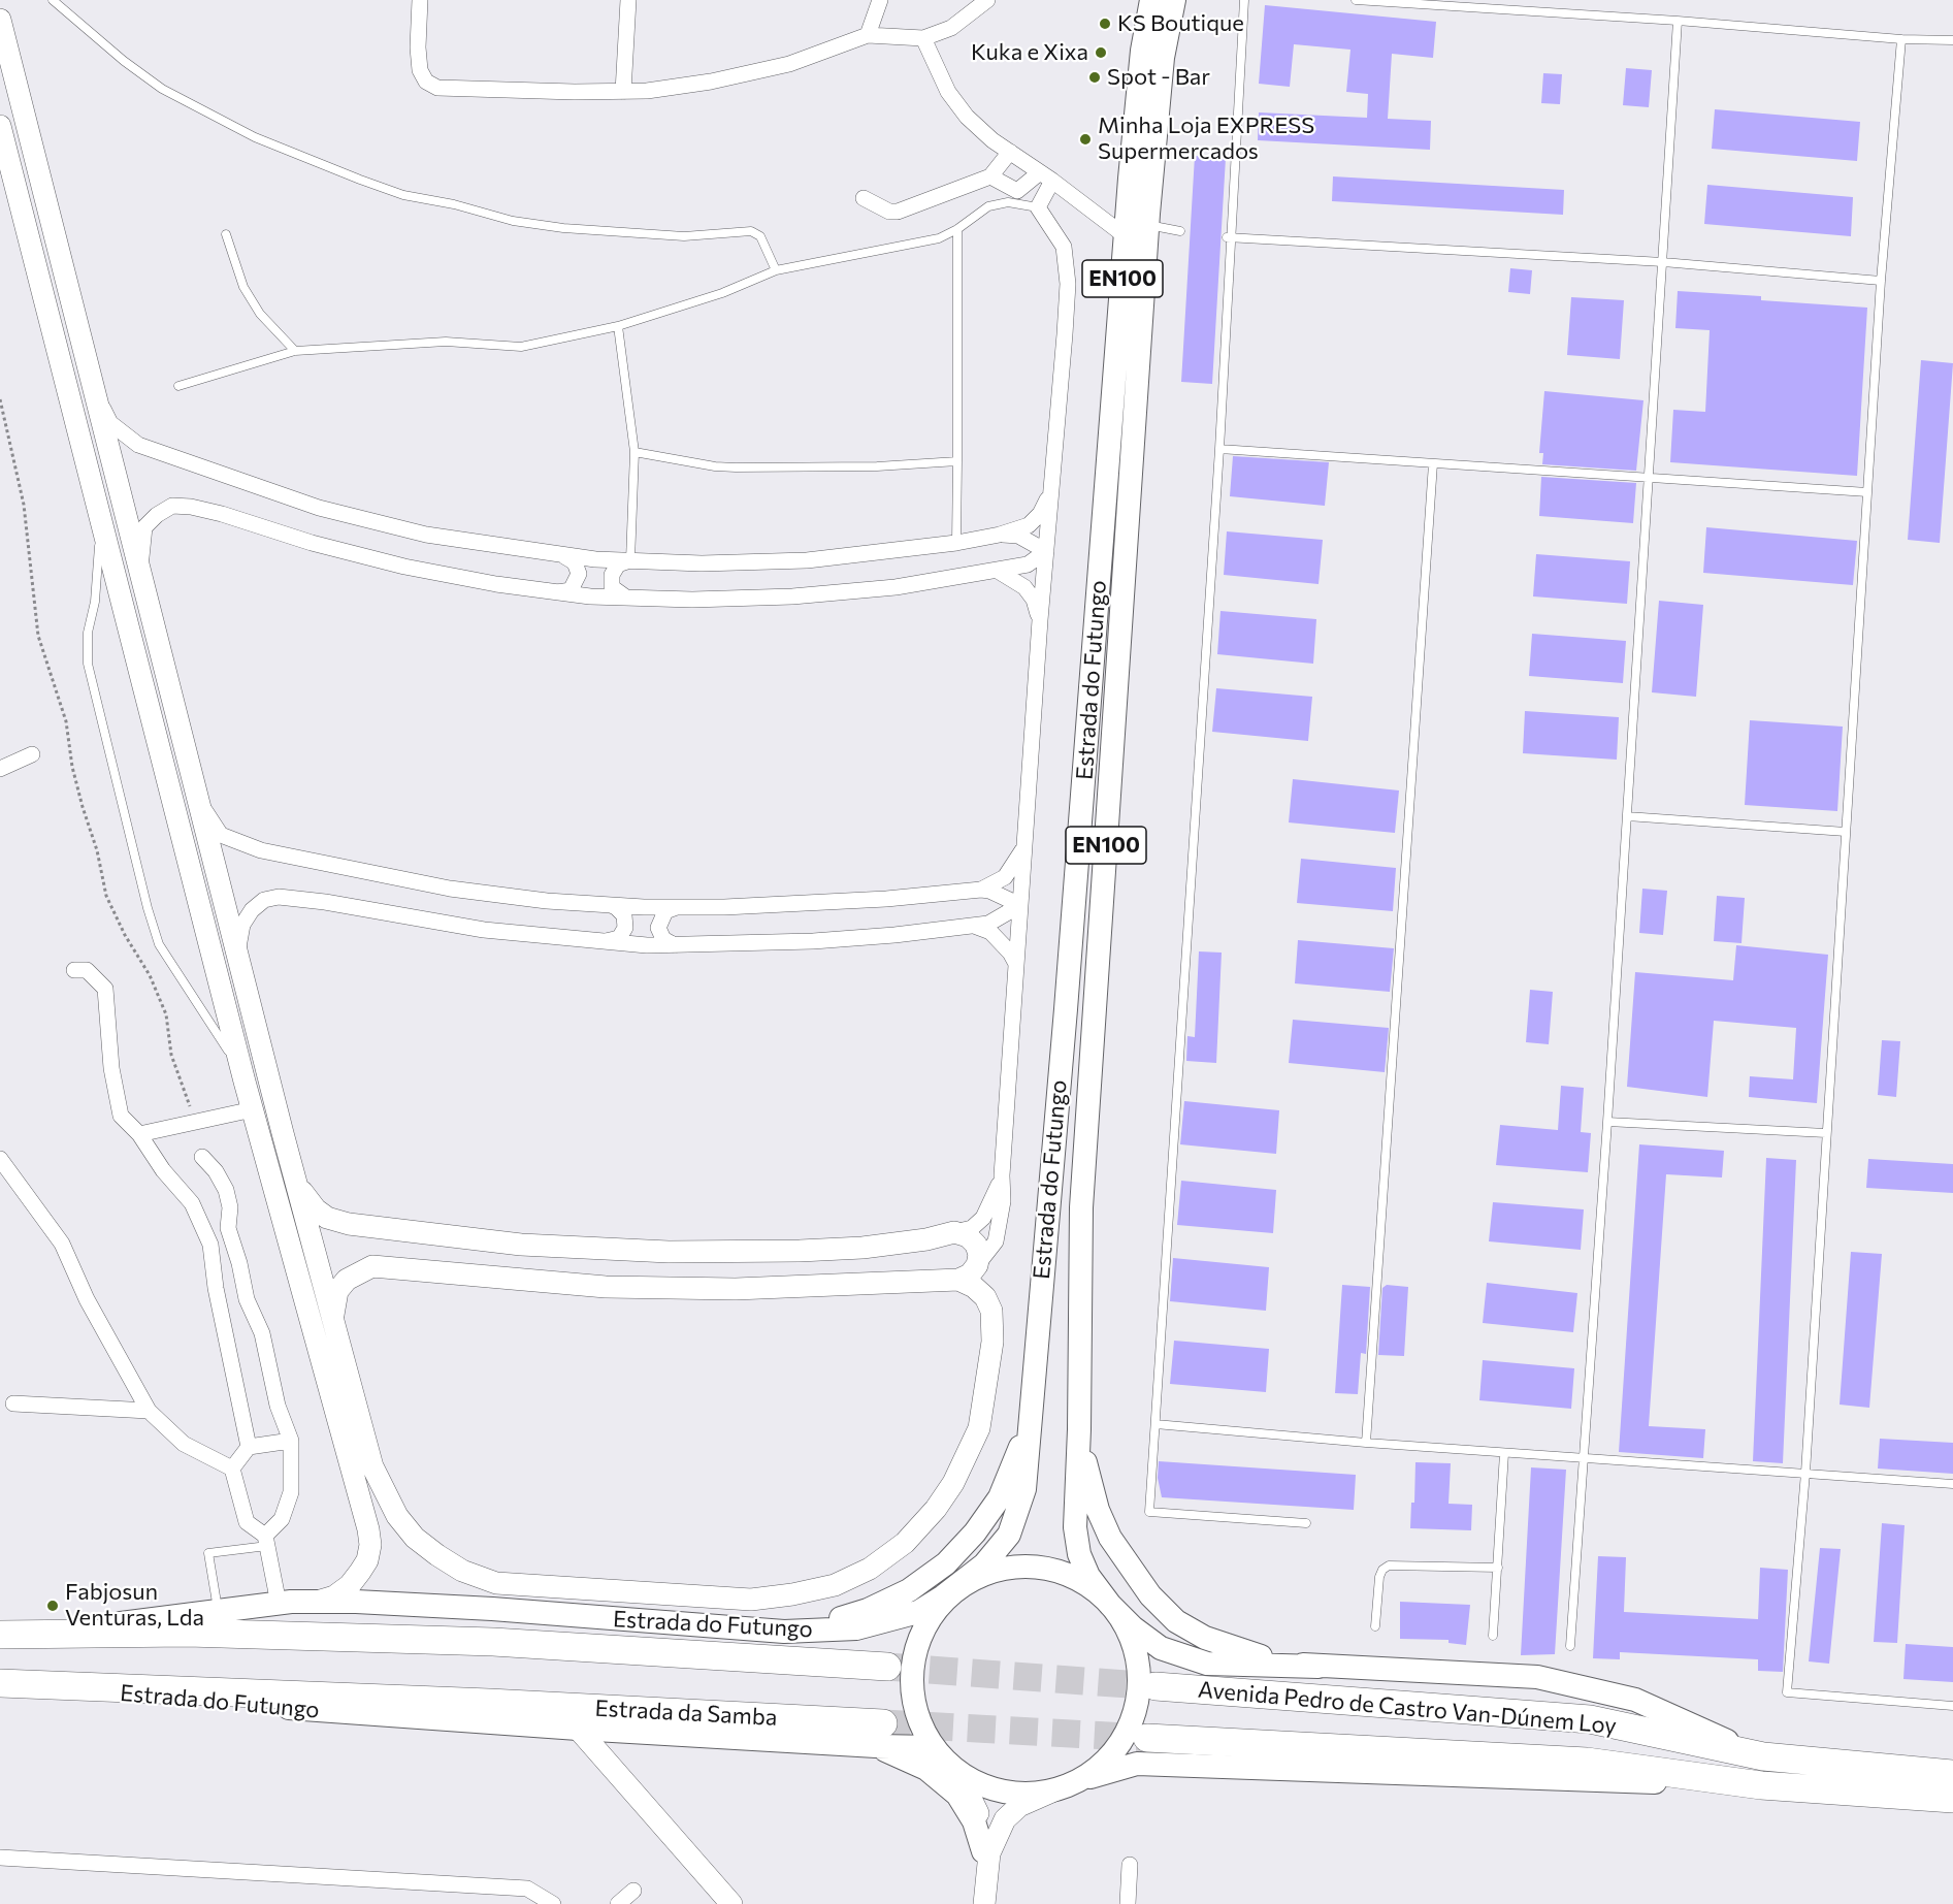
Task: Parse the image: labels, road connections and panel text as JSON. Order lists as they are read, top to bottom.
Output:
{
  "streets": {
    "highway": ["Estrada do Futungo", "Avenida Pedro de Castro Van-Dúnem Loy", "Estrada da Samba"],
    "main road": ["EN100"]
  },
  "crossings": [
    ["Estrada do Futungo", "Avenida Pedro de Castro Van-Dúnem Loy"],
    ["Estrada do Futungo", "Estrada da Samba"]
  ],
  "places": [
    "KS Boutique",
    "Kuka e Xixa",
    "Spot - Bar",
    "Minha Loja EXPRESS Supermercados",
    "Fabjosun Venturas, Lda"
  ]
}
